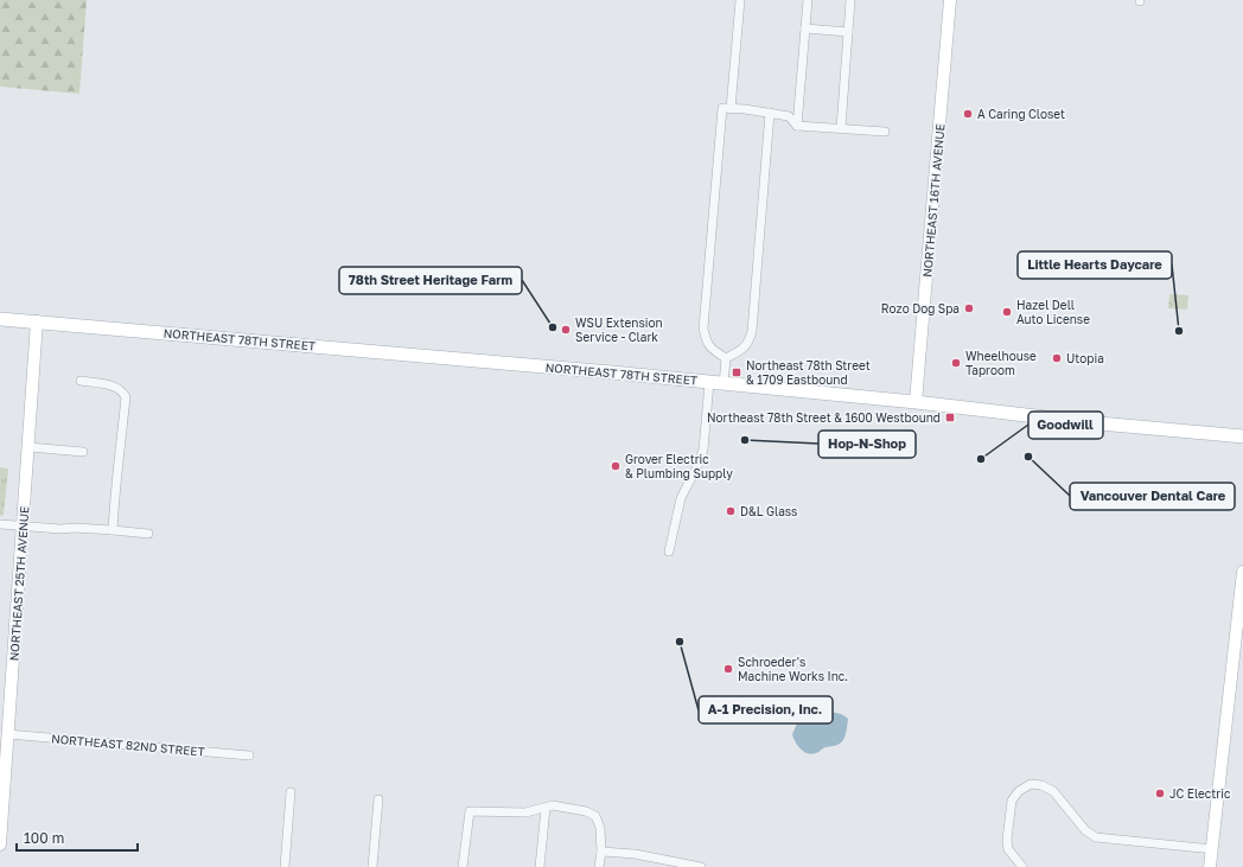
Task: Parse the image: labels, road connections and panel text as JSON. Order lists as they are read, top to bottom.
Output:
{
  "streets": {
    "main road": ["NORTHEAST 78TH STREET"],
    "street": ["NORTHEAST 16TH AVENUE", "NORTHEAST 25TH AVENUE", "NORTHEAST 82ND STREET"]
  },
  "crossings": [
    ["NORTHEAST 16TH AVENUE", "NORTHEAST 78TH STREET"],
    ["NORTHEAST 78TH STREET", "NORTHEAST 25TH AVENUE"],
    ["NORTHEAST 25TH AVENUE", "NORTHEAST 82ND STREET"]
  ],
  "places": {
    "other": [
      "A Caring Closet",
      "Rozo Dog Spa",
      "Hazel Dell Auto License",
      "78th Street Heritage Farm",
      "WSU Extension Service - Clark",
      "Little Hearts Daycare",
      "Utopia",
      "Wheelhouse Taproom",
      "Hop-N-Shop",
      "Vancouver Dental Care",
      "Goodwill",
      "Grover Electric & Plumbing Supply",
      "D&L Glass",
      "A-1 Precision, Inc.",
      "Schroeder's Machine Works Inc.",
      "JC Electric"
    ],
    "transit": ["Northeast 78th Street & 1709 Eastbound", "Northeast 78th Street & 1600 Westbound"]
  },
  "scale_bar": "100 m"
}
